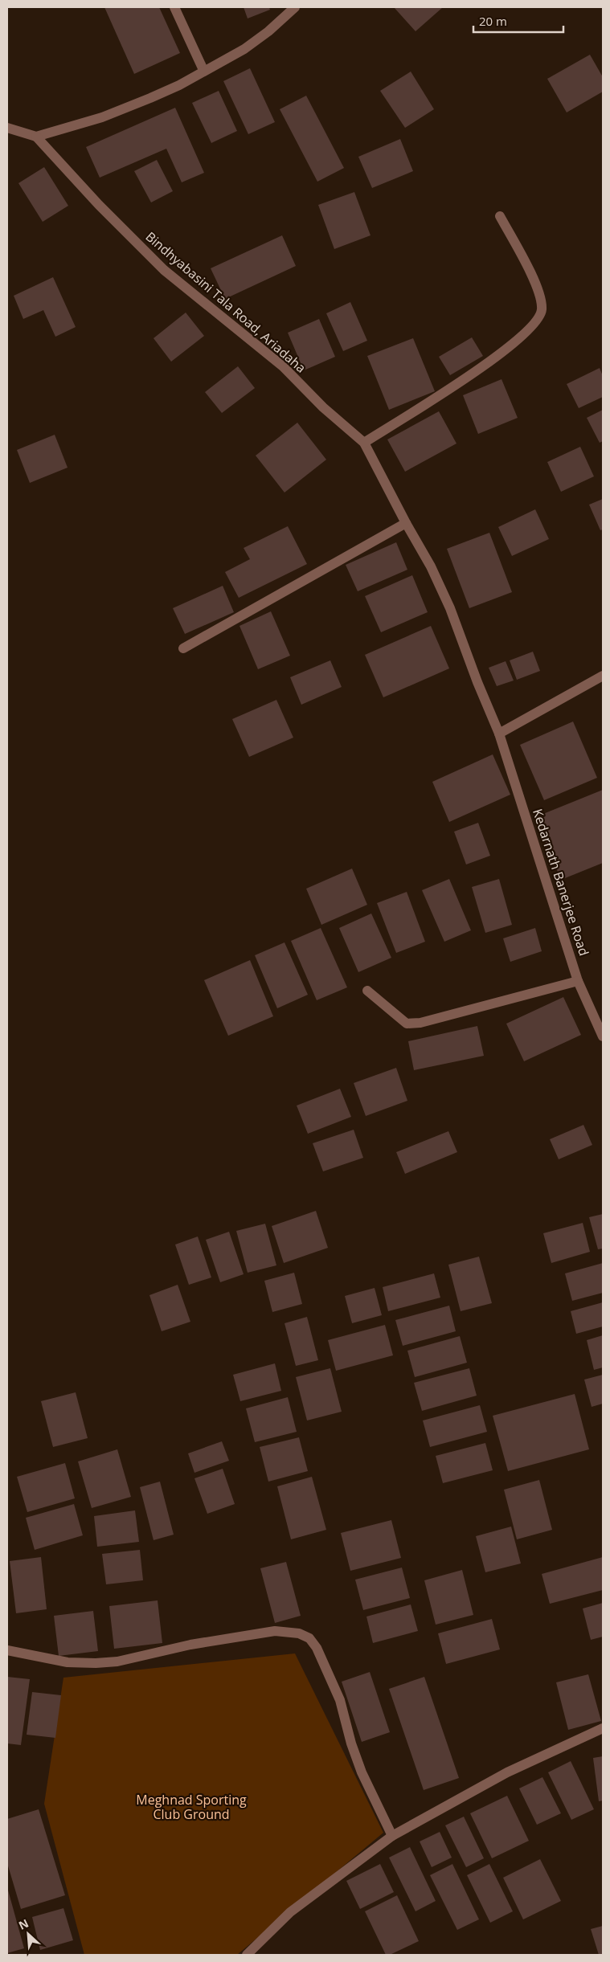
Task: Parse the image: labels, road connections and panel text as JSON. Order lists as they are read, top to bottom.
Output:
{
  "streets": {
    "street": ["Bindhyabasini Tala Road, Ariadaha", "Kedarnath Banerjee Road"]
  },
  "crossings": [
    ["Bindhyabasini Tala Road, Ariadaha", "Kedarnath Banerjee Road"]
  ],
  "parks": ["Meghnad Sporting Club Ground"],
  "scale_bar": "20 m",
  "north": "top left"
}
